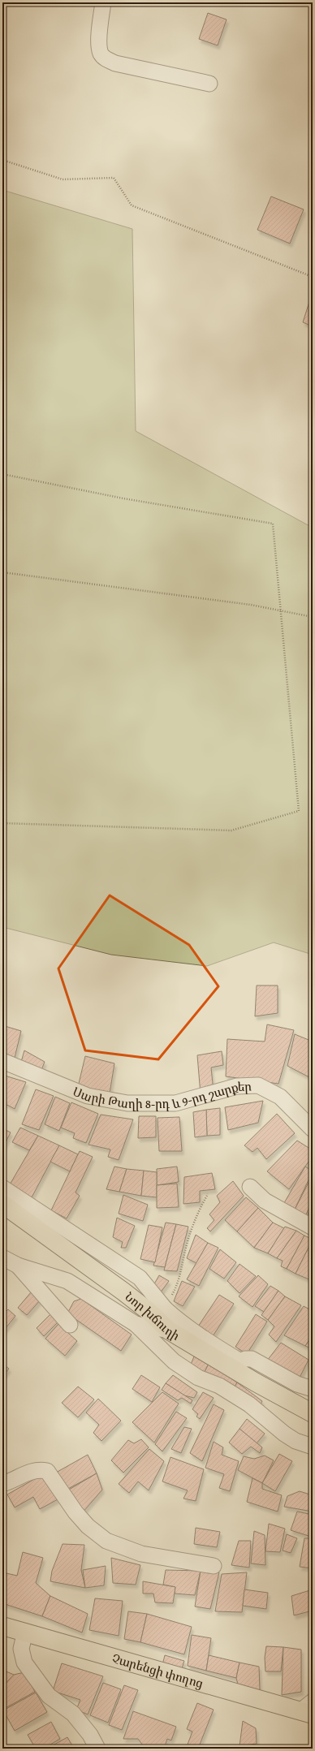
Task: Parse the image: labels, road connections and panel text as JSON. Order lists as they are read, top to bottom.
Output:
{
  "streets": {
    "main road": ["Նոր խճուղի", "Չարենցի փողոց"],
    "street": ["Սարի Թաղի 8-րդ և 9-րդ շարքեր"]
  }
}
